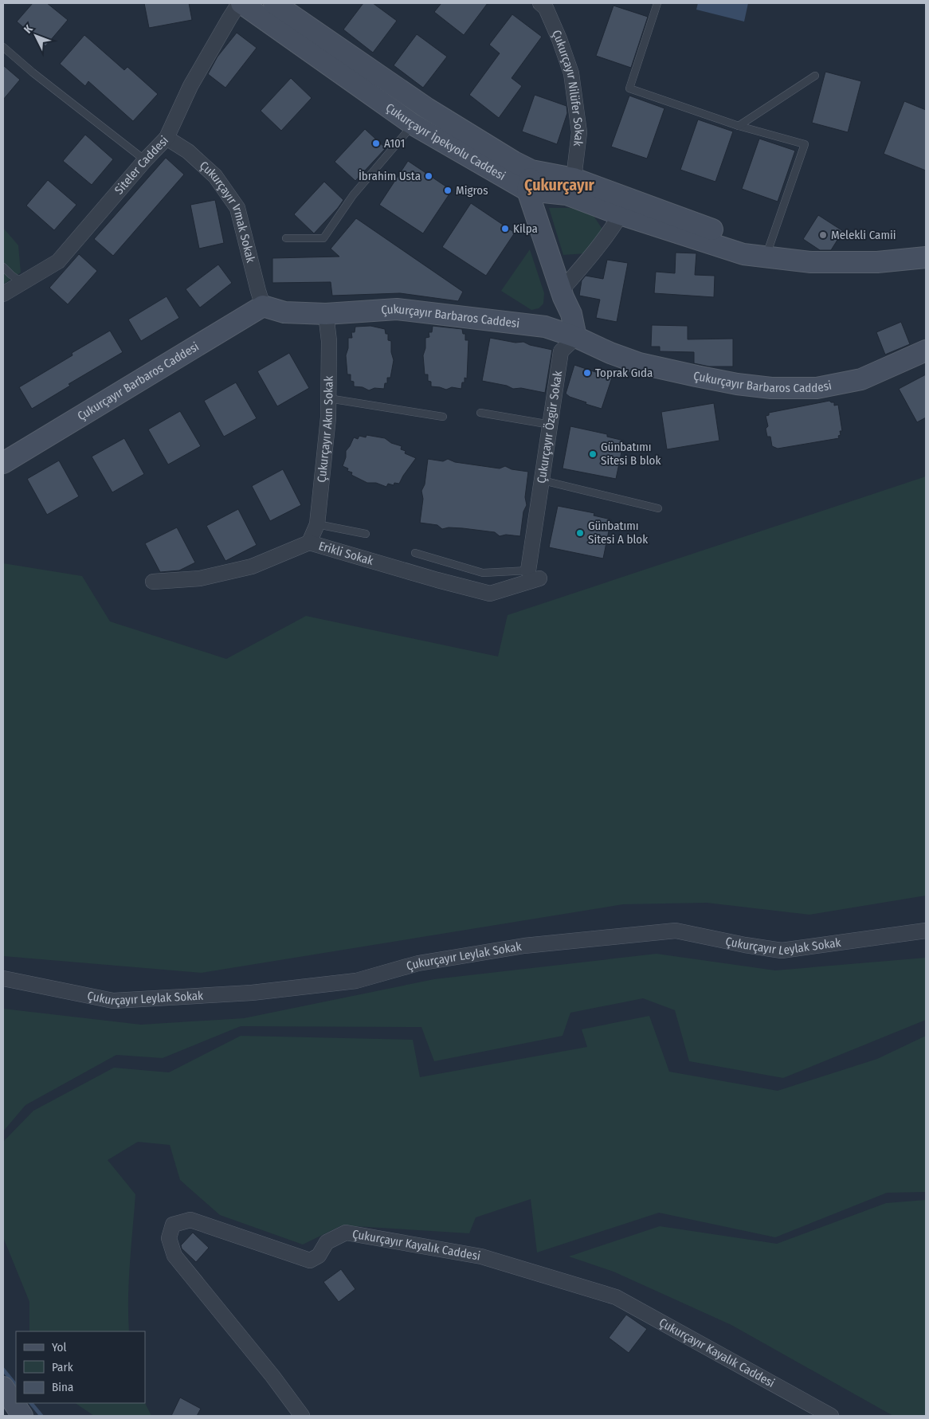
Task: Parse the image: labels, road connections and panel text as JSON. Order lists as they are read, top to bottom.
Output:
{
  "streets": {
    "street": [
      "Çukurçayır Nilüfer Sokak",
      "Çukurçayır İpekyolu Caddesi",
      "Siteler Caddesi",
      "Çukurçayır Irmak Sokak",
      "Çukurçayır Barbaros Caddesi",
      "Çukurçayır Özgür Sokak",
      "Çukurçayır Akın Sokak",
      "Erikli Sokak",
      "Çukurçayır Leylak Sokak",
      "Çukurçayır Kayalık Caddesi"
    ]
  },
  "crossings": [
    ["Çukurçayır Nilüfer Sokak", "Çukurçayır İpekyolu Caddesi"],
    ["Çukurçayır İpekyolu Caddesi", "Siteler Caddesi"],
    ["Siteler Caddesi", "Çukurçayır Irmak Sokak"],
    ["Çukurçayır Irmak Sokak", "Çukurçayır Barbaros Caddesi"],
    ["Çukurçayır Barbaros Caddesi", "Çukurçayır Özgür Sokak"],
    ["Çukurçayır Barbaros Caddesi", "Çukurçayır Akın Sokak"],
    ["Çukurçayır Özgür Sokak", "Erikli Sokak"],
    ["Çukurçayır Akın Sokak", "Erikli Sokak"]
  ],
  "districts": ["Çukurçayır"],
  "places": [
    "A101",
    "İbrahim Usta",
    "Migros",
    "Kilpa",
    "Melekli Camii",
    "Toprak Gıda",
    "Günbatımı Sitesi B blok",
    "Günbatımı Sitesi A blok"
  ],
  "legend": ["Yol", "Park", "Bina"],
  "north": "top left"
}
